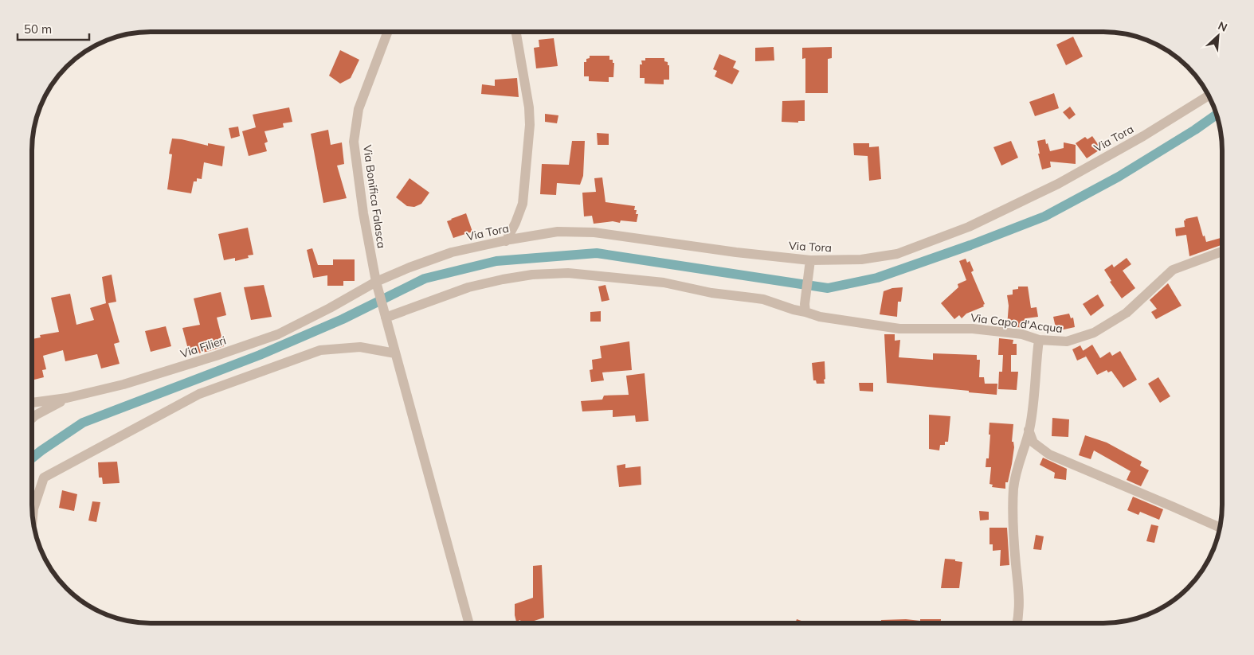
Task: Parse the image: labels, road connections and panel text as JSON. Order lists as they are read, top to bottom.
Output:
{
  "streets": {
    "street": [
      "Via Tora",
      "Via Bonifica Falasca",
      "Via Capo d'Acqua",
      "Via Filieri"
    ]
  },
  "crossings": [
    ["Via Tora", "Via Bonifica Falasca"],
    ["Via Tora", "Via Filieri"],
    ["Via Bonifica Falasca", "Via Capo d'Acqua"],
    ["Via Bonifica Falasca", "Via Filieri"]
  ],
  "scale_bar": "50 m",
  "north": "top right"
}
